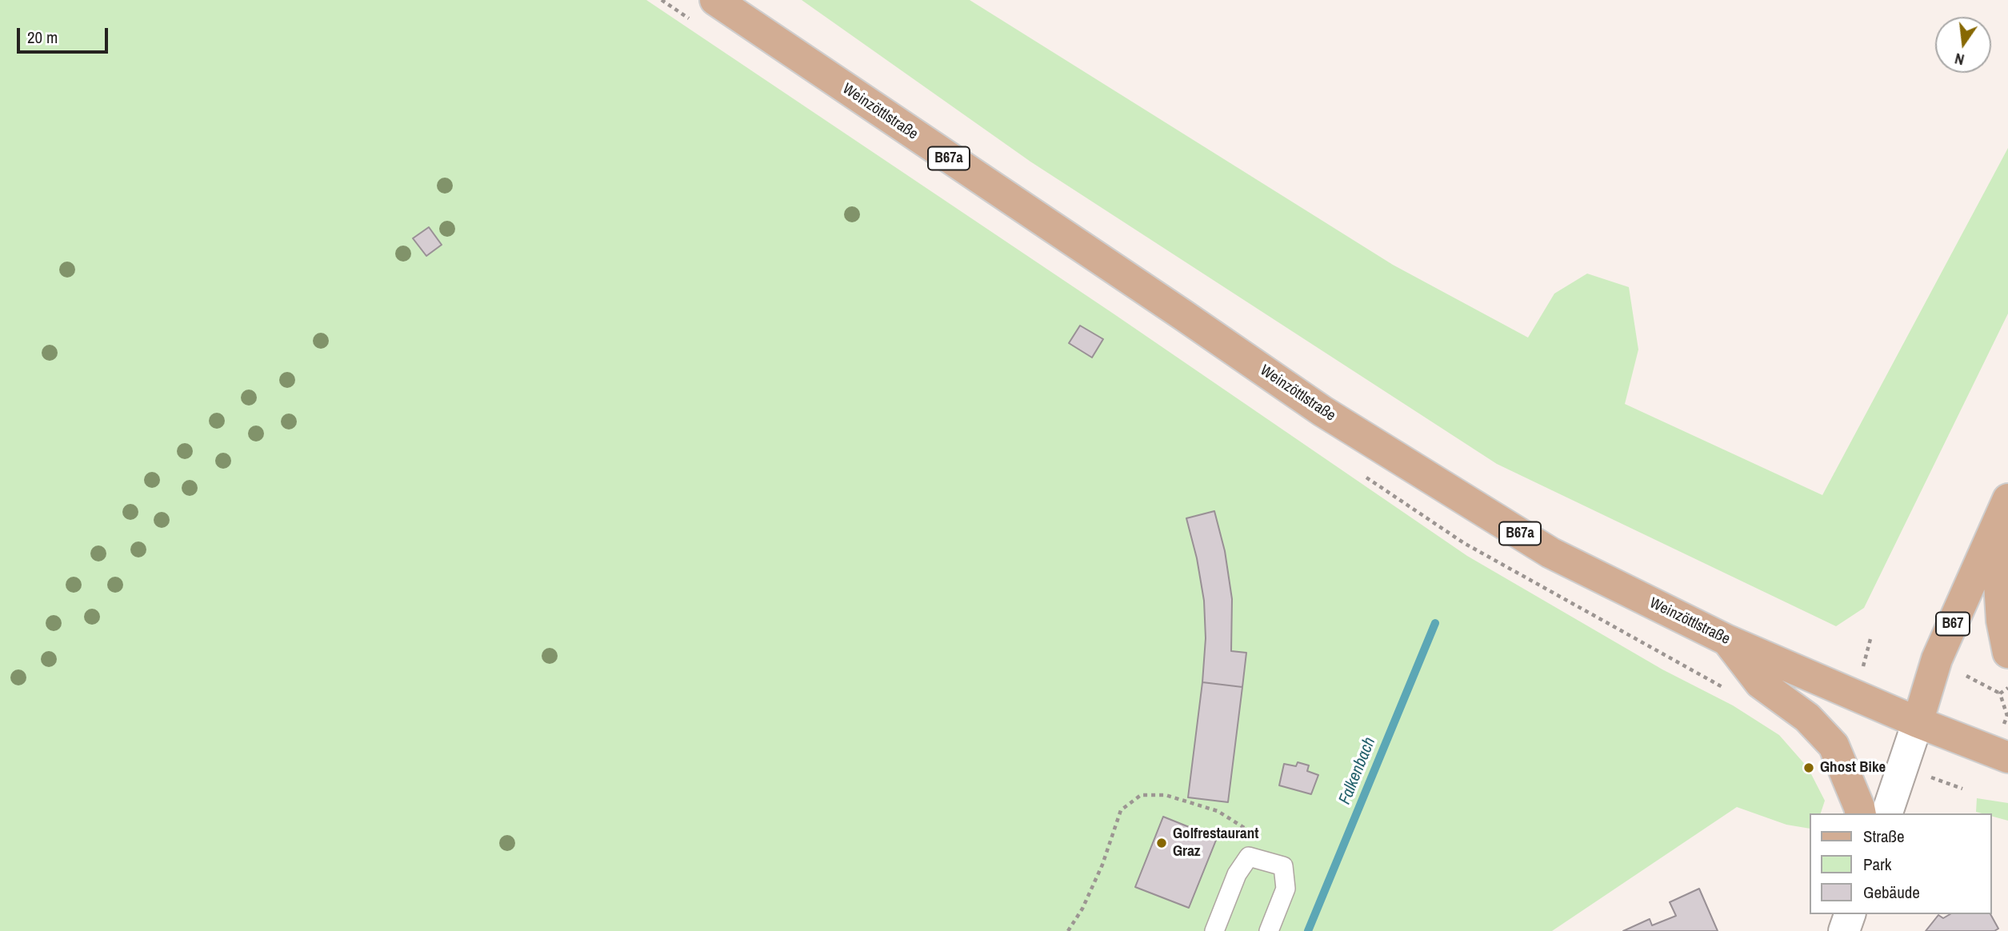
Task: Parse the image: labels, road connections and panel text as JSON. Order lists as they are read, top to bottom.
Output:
{
  "streets": {
    "main road": ["Weinzöttlstraße", "B67a", "B67"]
  },
  "crossings": [
    ["Weinzöttlstraße", "B67"]
  ],
  "water": ["Falkenbach"],
  "places": ["Ghost Bike", "Golfrestaurant Graz"],
  "legend": ["Straße", "Park", "Gebäude"],
  "scale_bar": "20 m",
  "north": "bottom"
}
